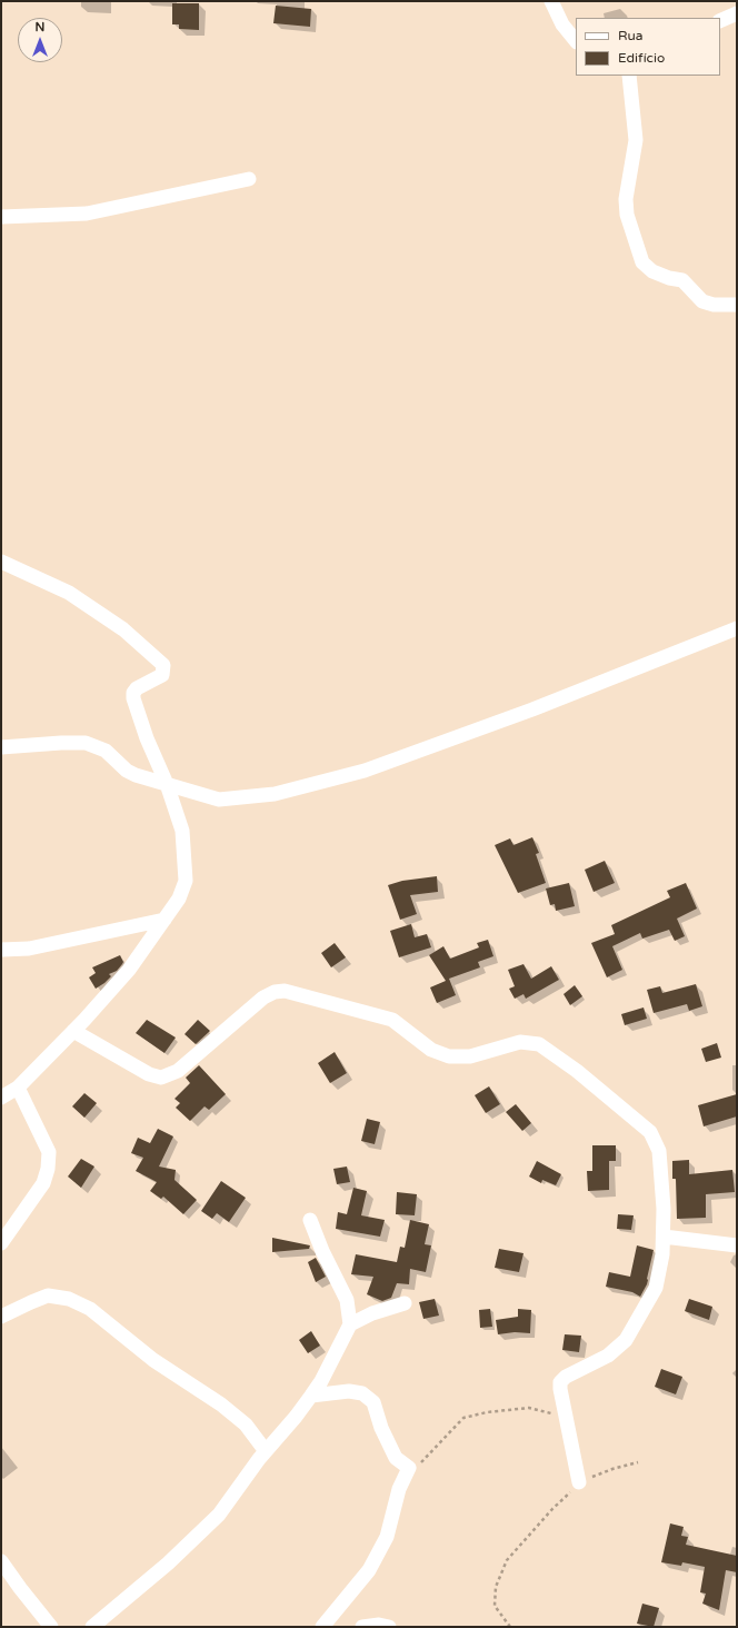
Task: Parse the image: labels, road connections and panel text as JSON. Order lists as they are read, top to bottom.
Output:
{
  "legend": ["Rua", "Edifício"],
  "north": "top"
}
